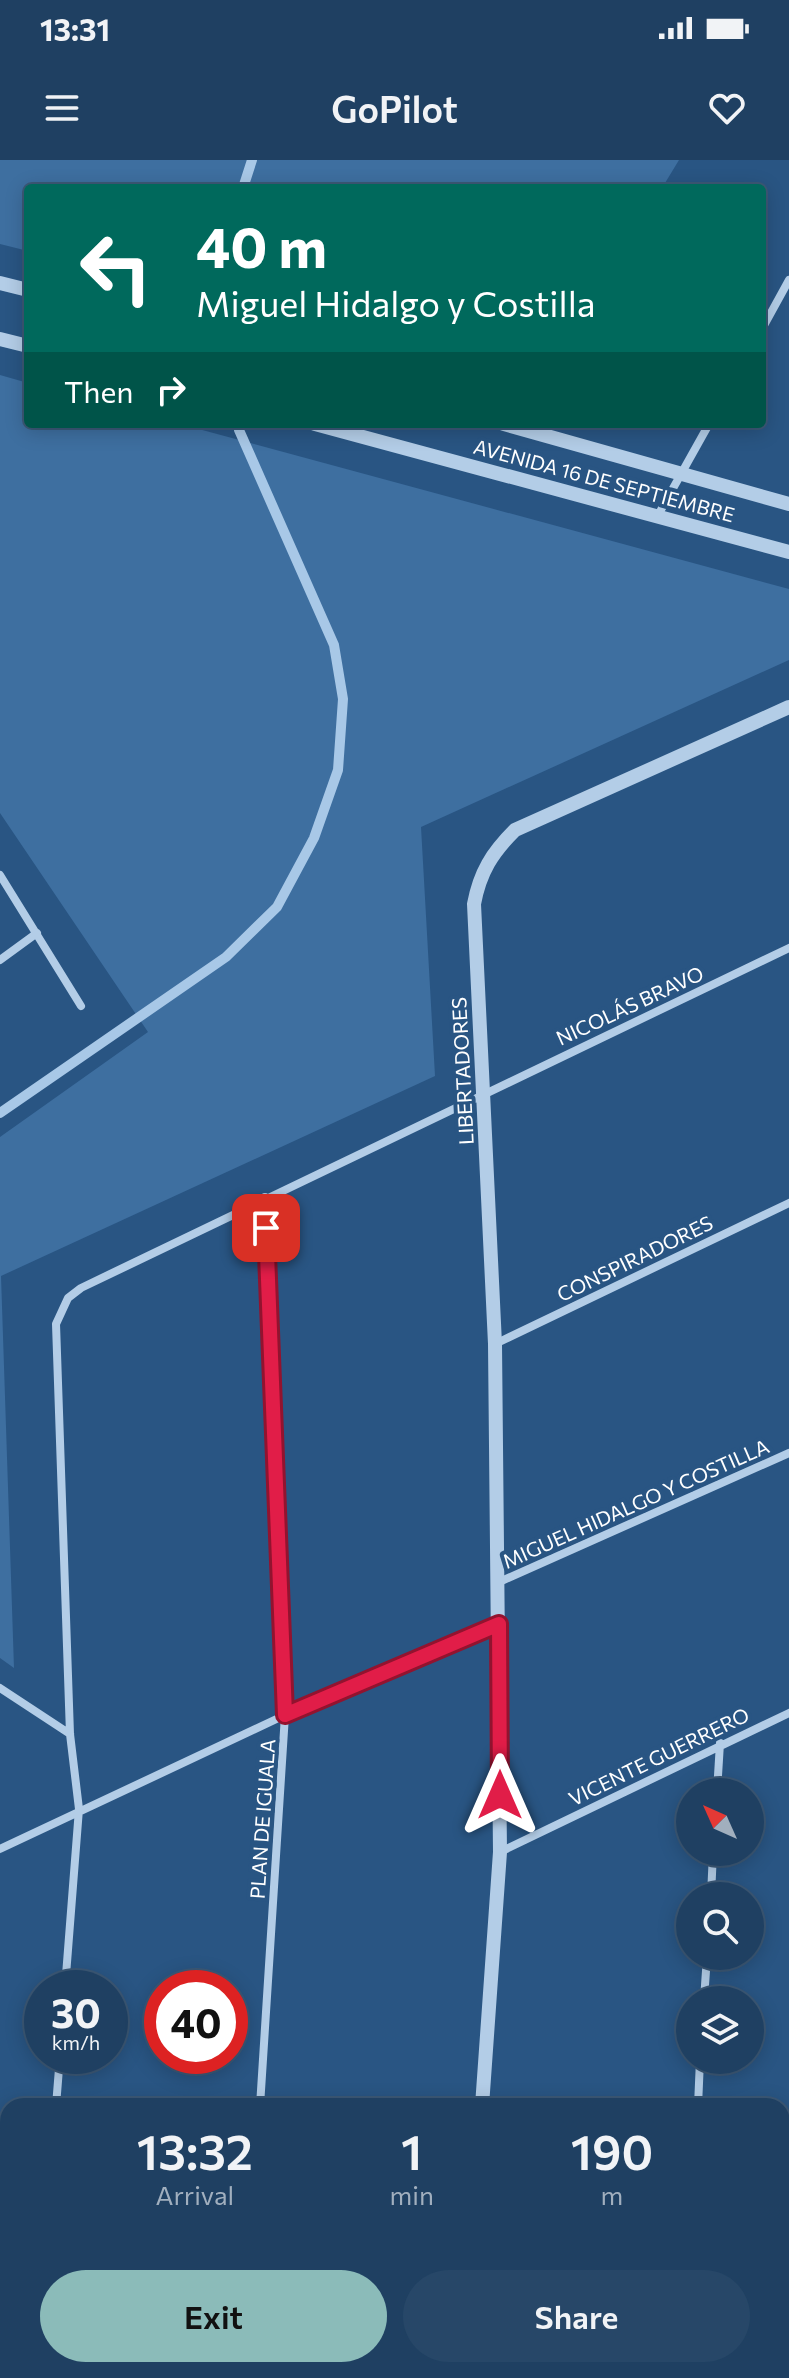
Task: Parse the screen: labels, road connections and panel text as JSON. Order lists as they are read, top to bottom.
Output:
{
  "streets": {
    "street": [
      "AVENIDA 16 DE SEPTIEMBRE",
      "NICOLÁS BRAVO",
      "LIBERTADORES",
      "CONSPIRADORES",
      "MIGUEL HIDALGO Y COSTILLA",
      "VICENTE GUERRERO",
      "PLAN DE IGUALA"
    ]
  },
  "crossings": [
    ["NICOLÁS BRAVO", "LIBERTADORES"],
    ["LIBERTADORES", "CONSPIRADORES"],
    ["LIBERTADORES", "MIGUEL HIDALGO Y COSTILLA"],
    ["LIBERTADORES", "VICENTE GUERRERO"]
  ],
  "north": "top left",
  "page": {
    "status": "13:31",
    "header": "GoPilot",
    "turn": ["40 m", "Miguel Hidalgo y Costilla"],
    "then": "Then",
    "speed": "30 km/h",
    "limit": "40",
    "eta": [
      "13:32",
      "Arrival",
      "1",
      "min",
      "190",
      "m"
    ],
    "buttons": ["Exit", "Share"]
  }
}
